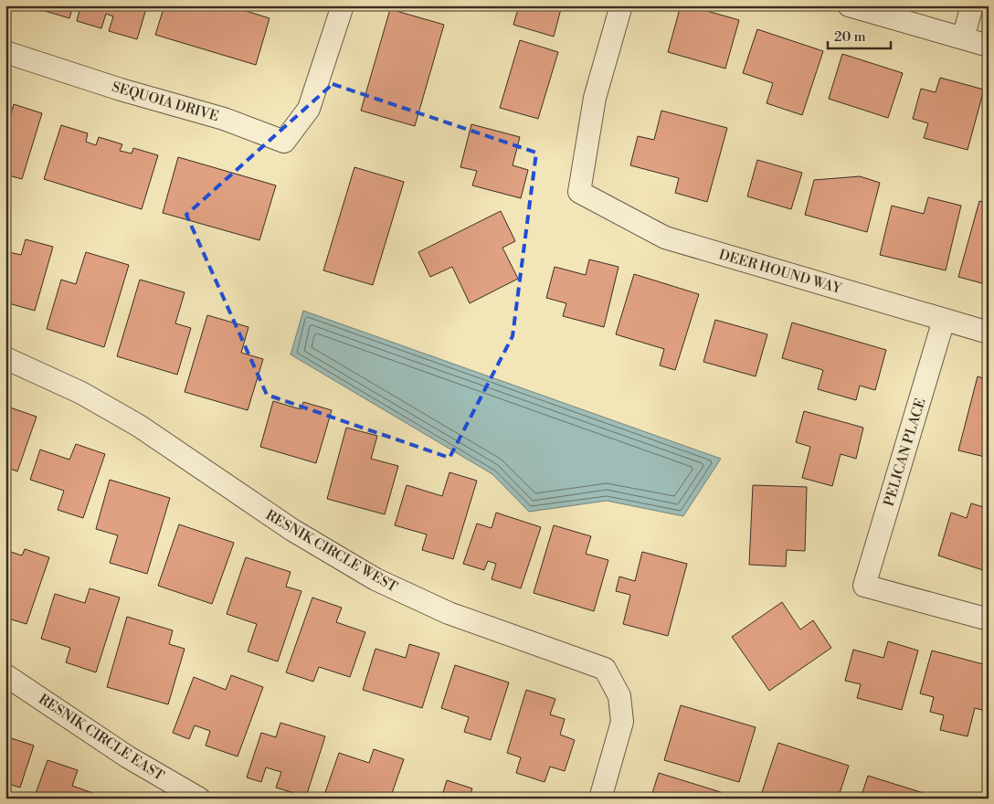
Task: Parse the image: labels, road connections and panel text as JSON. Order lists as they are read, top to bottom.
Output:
{
  "streets": {
    "street": [
      "SEQUOIA DRIVE",
      "DEER HOUND WAY",
      "PELICAN PLACE",
      "RESNIK CIRCLE WEST",
      "RESNIK CIRCLE EAST"
    ]
  },
  "crossings": [
    ["DEER HOUND WAY", "PELICAN PLACE"]
  ],
  "scale_bar": "20 m"
}
